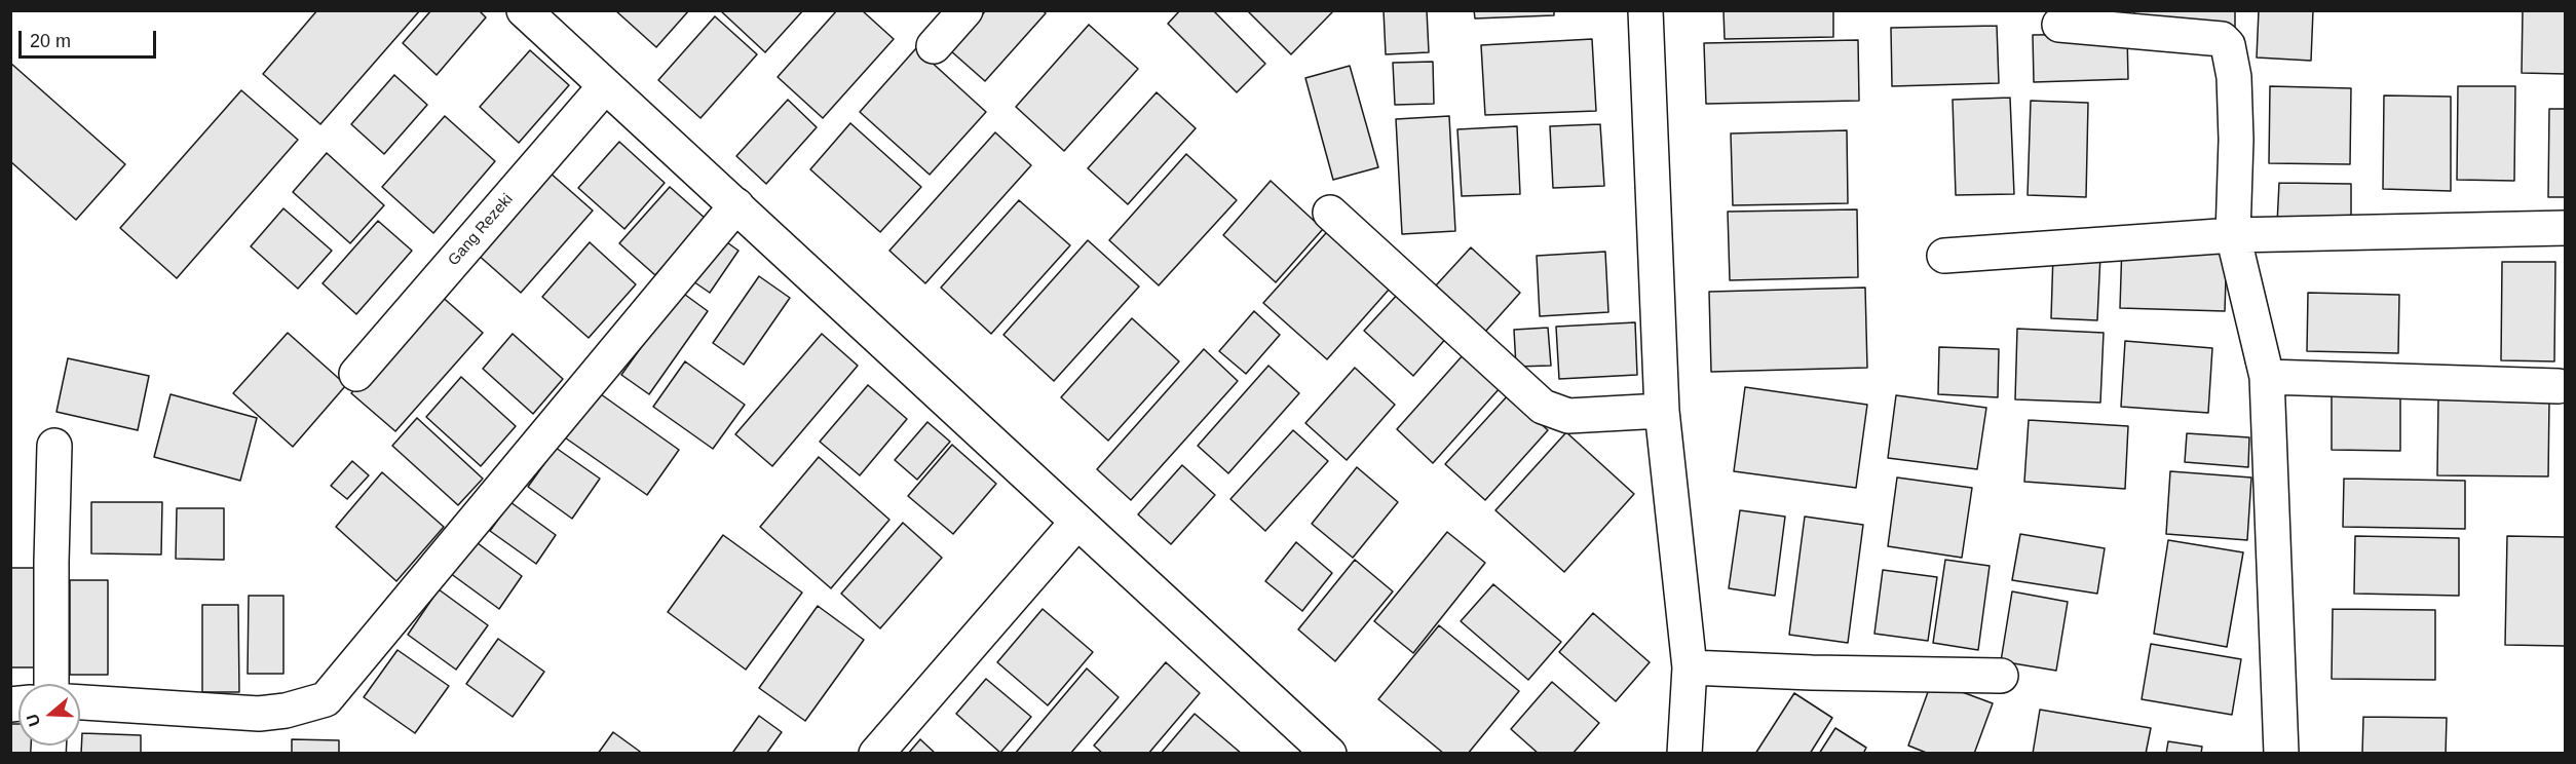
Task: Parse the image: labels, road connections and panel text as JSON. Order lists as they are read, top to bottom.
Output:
{
  "streets": {
    "street": ["Gang Rezeki"]
  },
  "scale_bar": "20 m",
  "north": "left"
}
